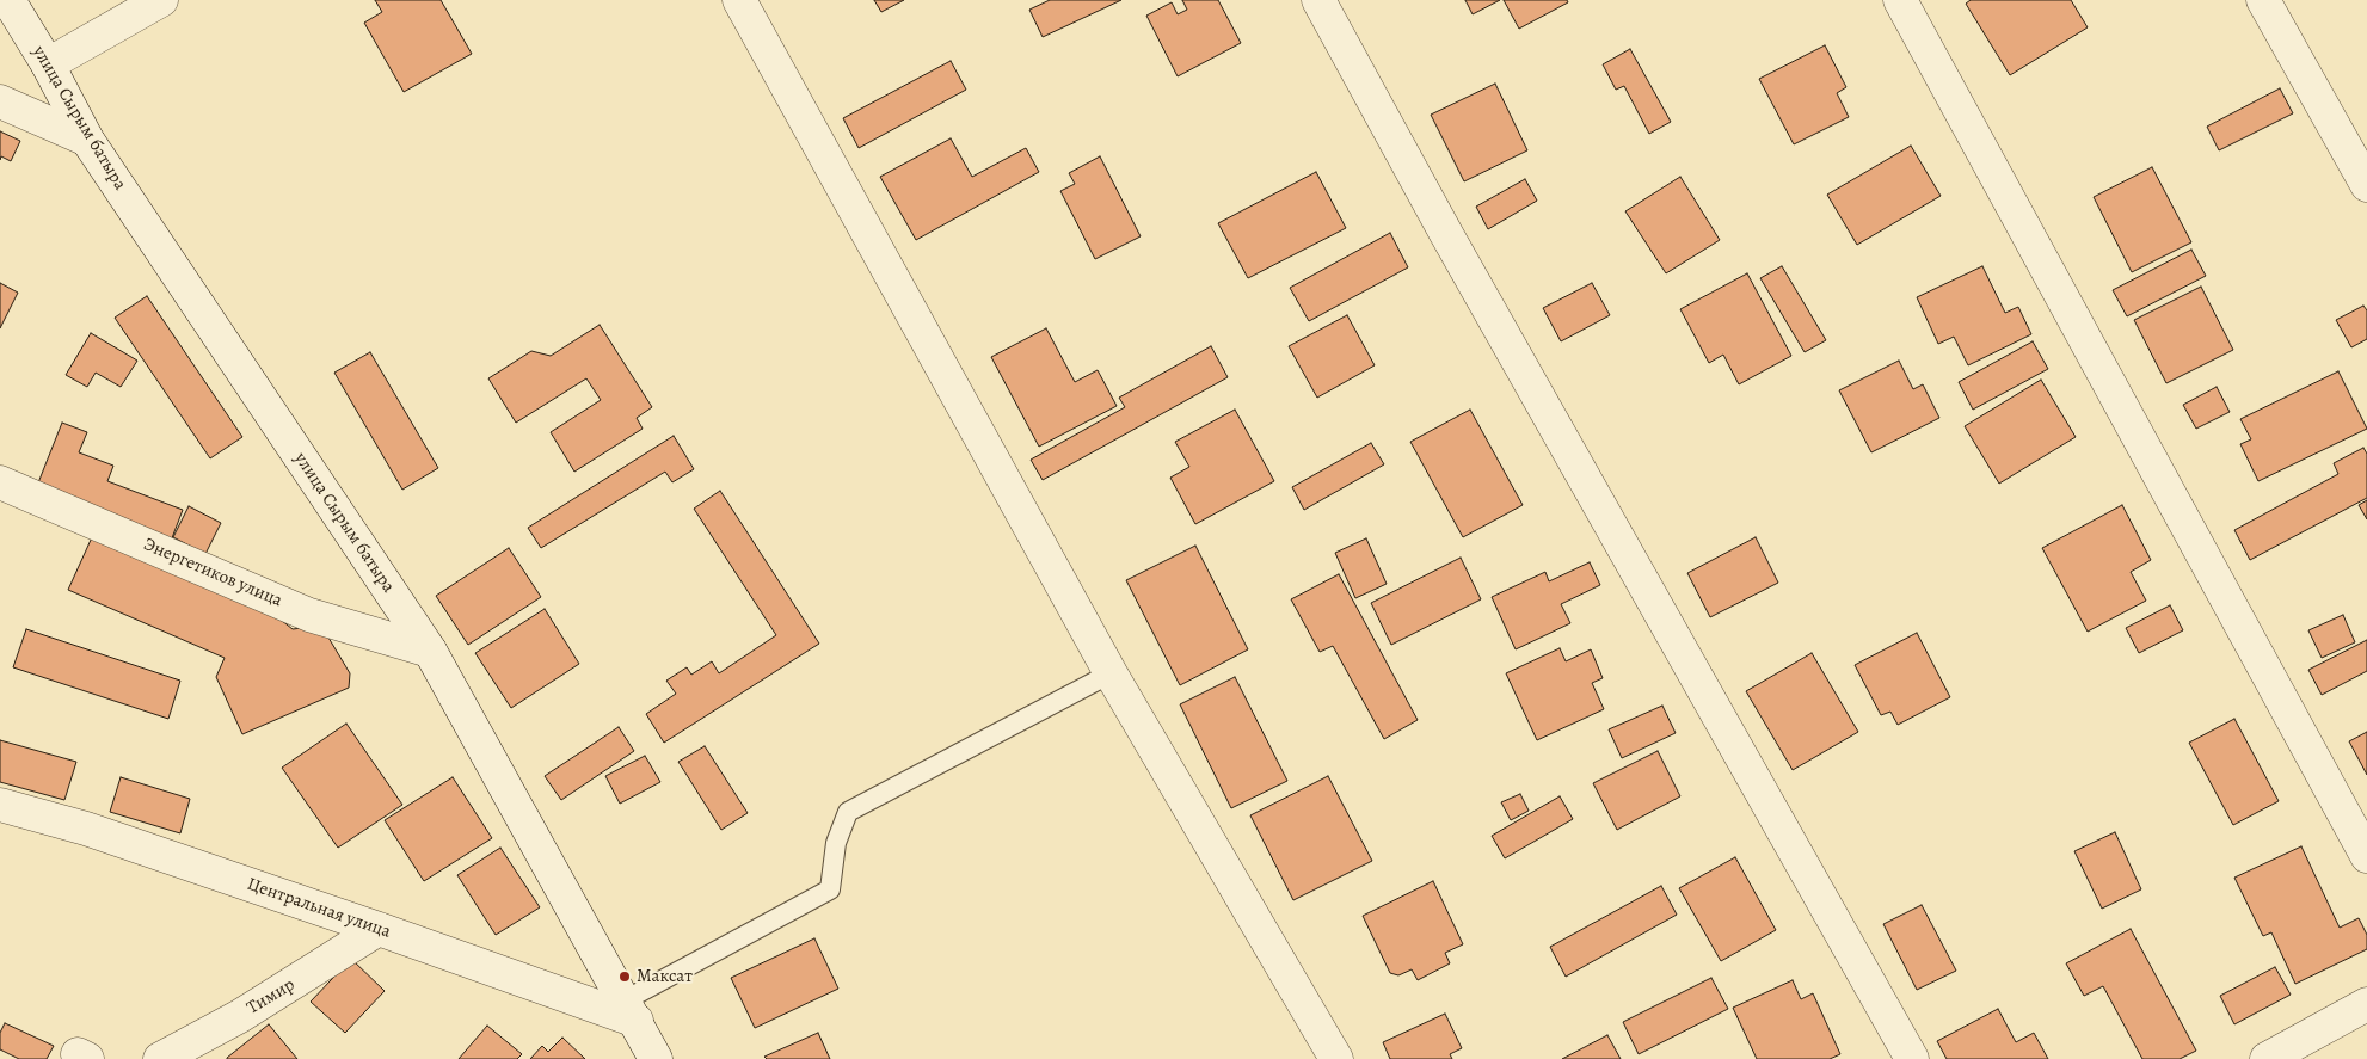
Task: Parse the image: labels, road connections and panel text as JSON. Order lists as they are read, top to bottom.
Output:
{
  "streets": {
    "street": [
      "улица Сырым батыра",
      "Энергетиков улица",
      "Центральная улица",
      "Тимир"
    ]
  },
  "crossings": [
    ["улица Сырым батыра", "Энергетиков улица"],
    ["улица Сырым батыра", "Центральная улица"],
    ["Центральная улица", "Тимир"]
  ],
  "places": ["Максат"]
}
